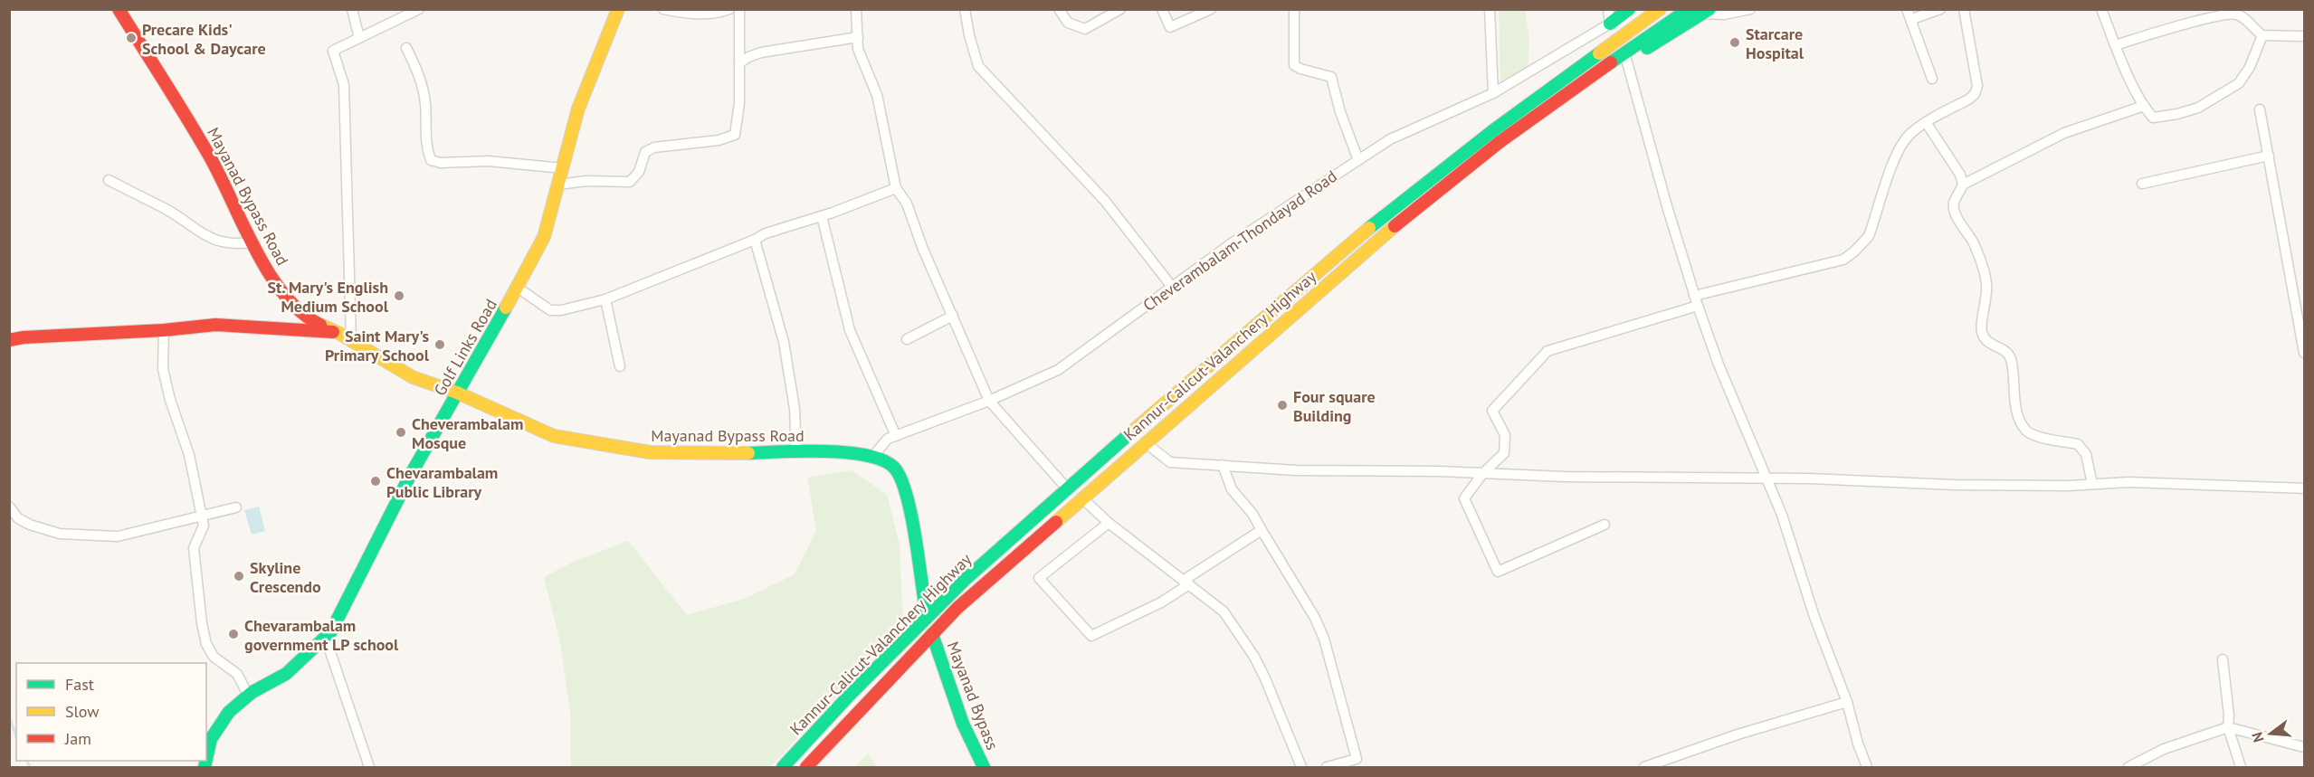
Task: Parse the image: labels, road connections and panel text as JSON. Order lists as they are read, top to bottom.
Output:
{
  "streets": {
    "main road": [
      "Mayanad Bypass Road",
      "Golf Links Road",
      "Kannur-Calicut-Valanchery Highway",
      "Mayanad Bypass"
    ],
    "street": ["Cheverambalam-Thondayad Road"]
  },
  "crossings": [
    ["Mayanad Bypass Road", "Cheverambalam-Thondayad Road"],
    ["Mayanad Bypass Road", "Golf Links Road"],
    ["Mayanad Bypass Road", "Kannur-Calicut-Valanchery Highway"],
    ["Kannur-Calicut-Valanchery Highway", "Mayanad Bypass"]
  ],
  "places": [
    "Precare Kids' School & Daycare",
    "Starcare Hospital",
    "St. Mary's English Medium School",
    "Saint Mary's Primary School",
    "Four square Building",
    "Cheverambalam Mosque",
    "Chevarambalam Public Library",
    "Skyline Crescendo",
    "Chevarambalam government LP school"
  ],
  "legend": ["Fast", "Slow", "Jam"],
  "north": "left"
}
